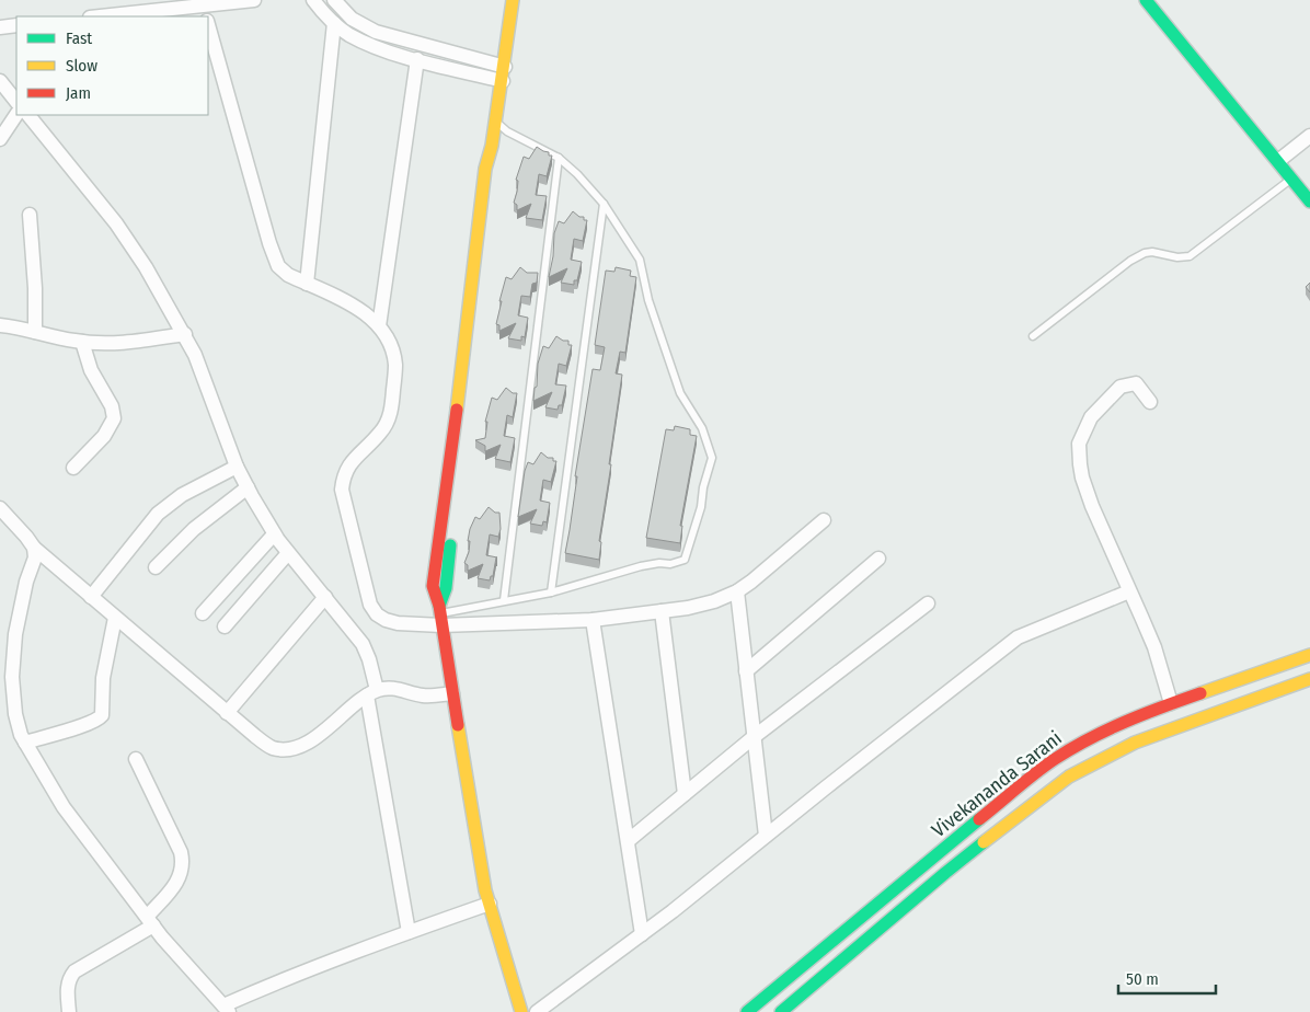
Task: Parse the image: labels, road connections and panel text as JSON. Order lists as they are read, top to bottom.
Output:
{
  "streets": {
    "street": ["Vivekananda Sarani"]
  },
  "legend": ["Fast", "Slow", "Jam"],
  "scale_bar": "50 m"
}
